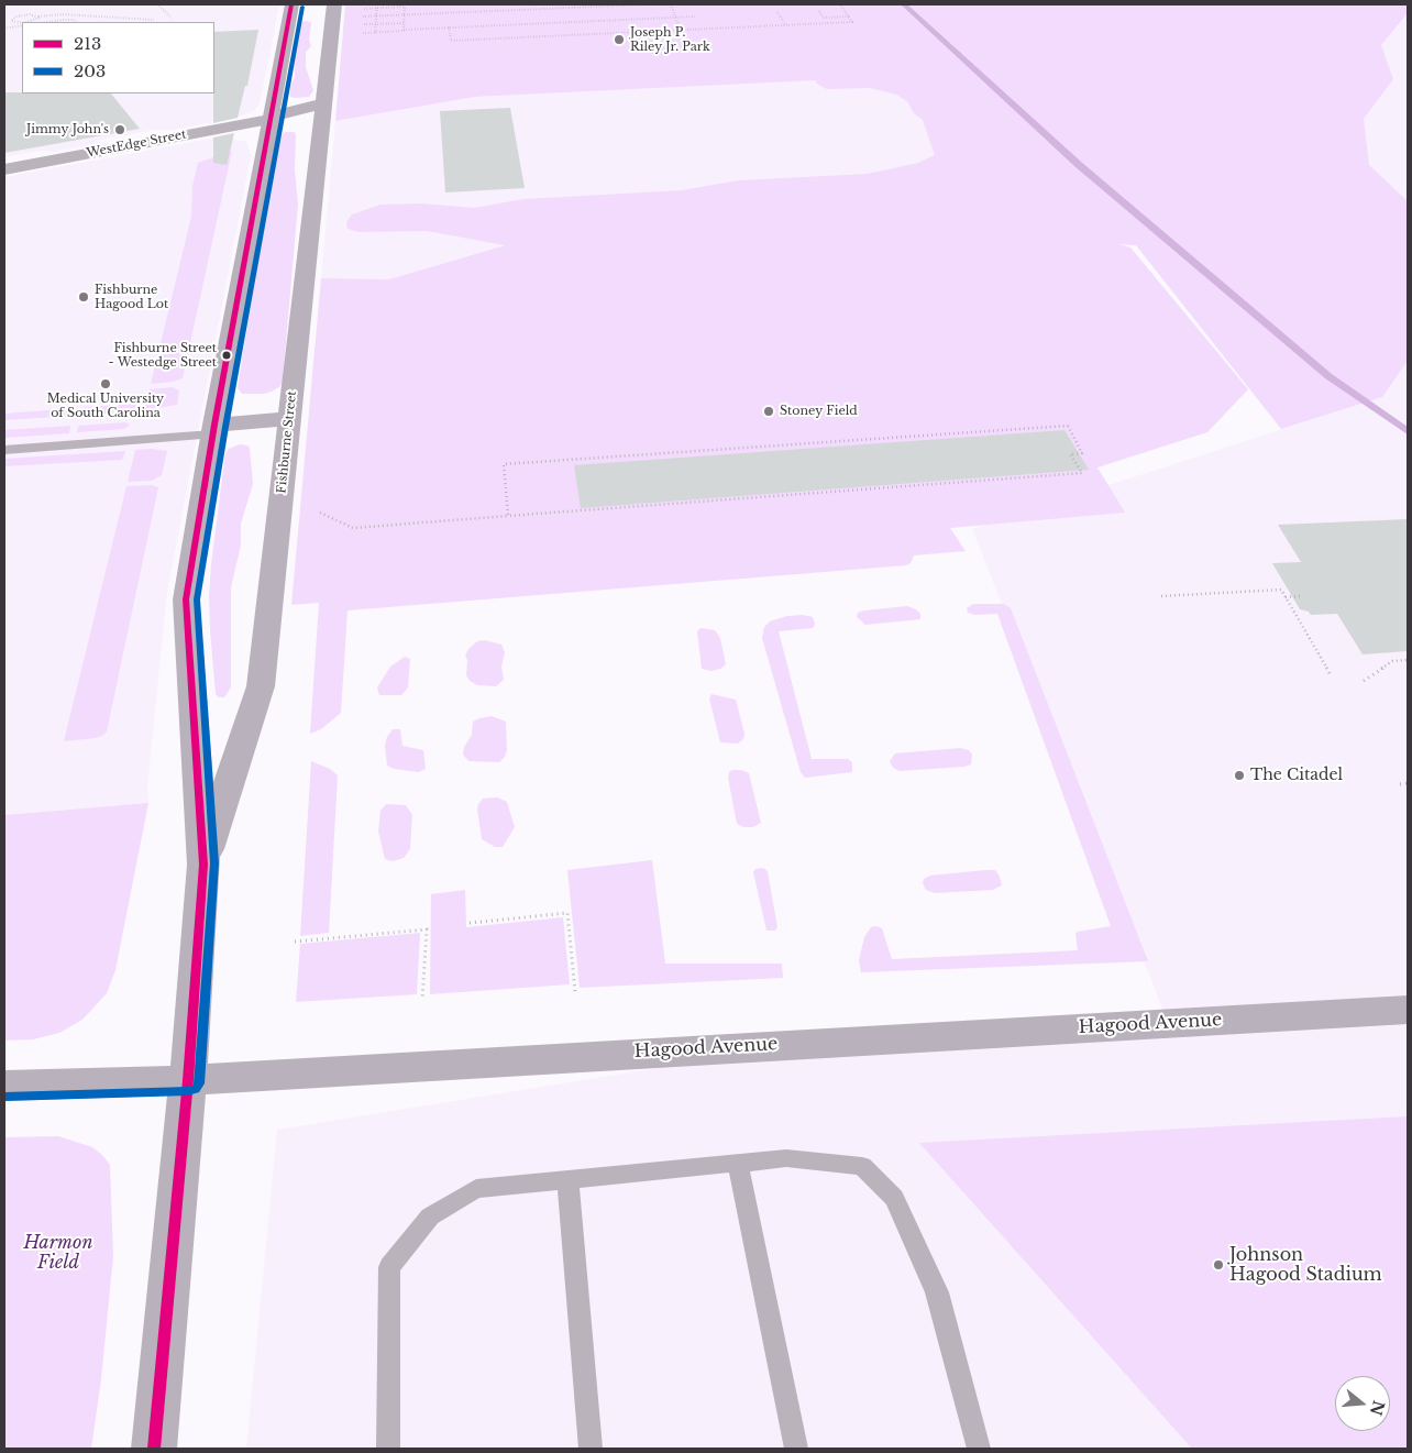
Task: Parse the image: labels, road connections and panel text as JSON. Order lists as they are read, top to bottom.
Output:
{
  "streets": {
    "main road": ["Fishburne Street", "Hagood Avenue"],
    "street": ["WestEdge Street"]
  },
  "crossings": [
    ["WestEdge Street", "Fishburne Street"],
    ["Fishburne Street", "Hagood Avenue"]
  ],
  "parks": ["Harmon Field"],
  "places": [
    "Joseph P. Riley Jr. Park",
    "Jimmy John's",
    "Fishburne Hagood Lot",
    "Fishburne Street - Westedge Street",
    "Medical University of South Carolina",
    "Stoney Field",
    "The Citadel",
    "Johnson Hagood Stadium"
  ],
  "lines": ["transit line 213", "transit line 203"],
  "legend": ["213", "203"],
  "north": "right"
}
